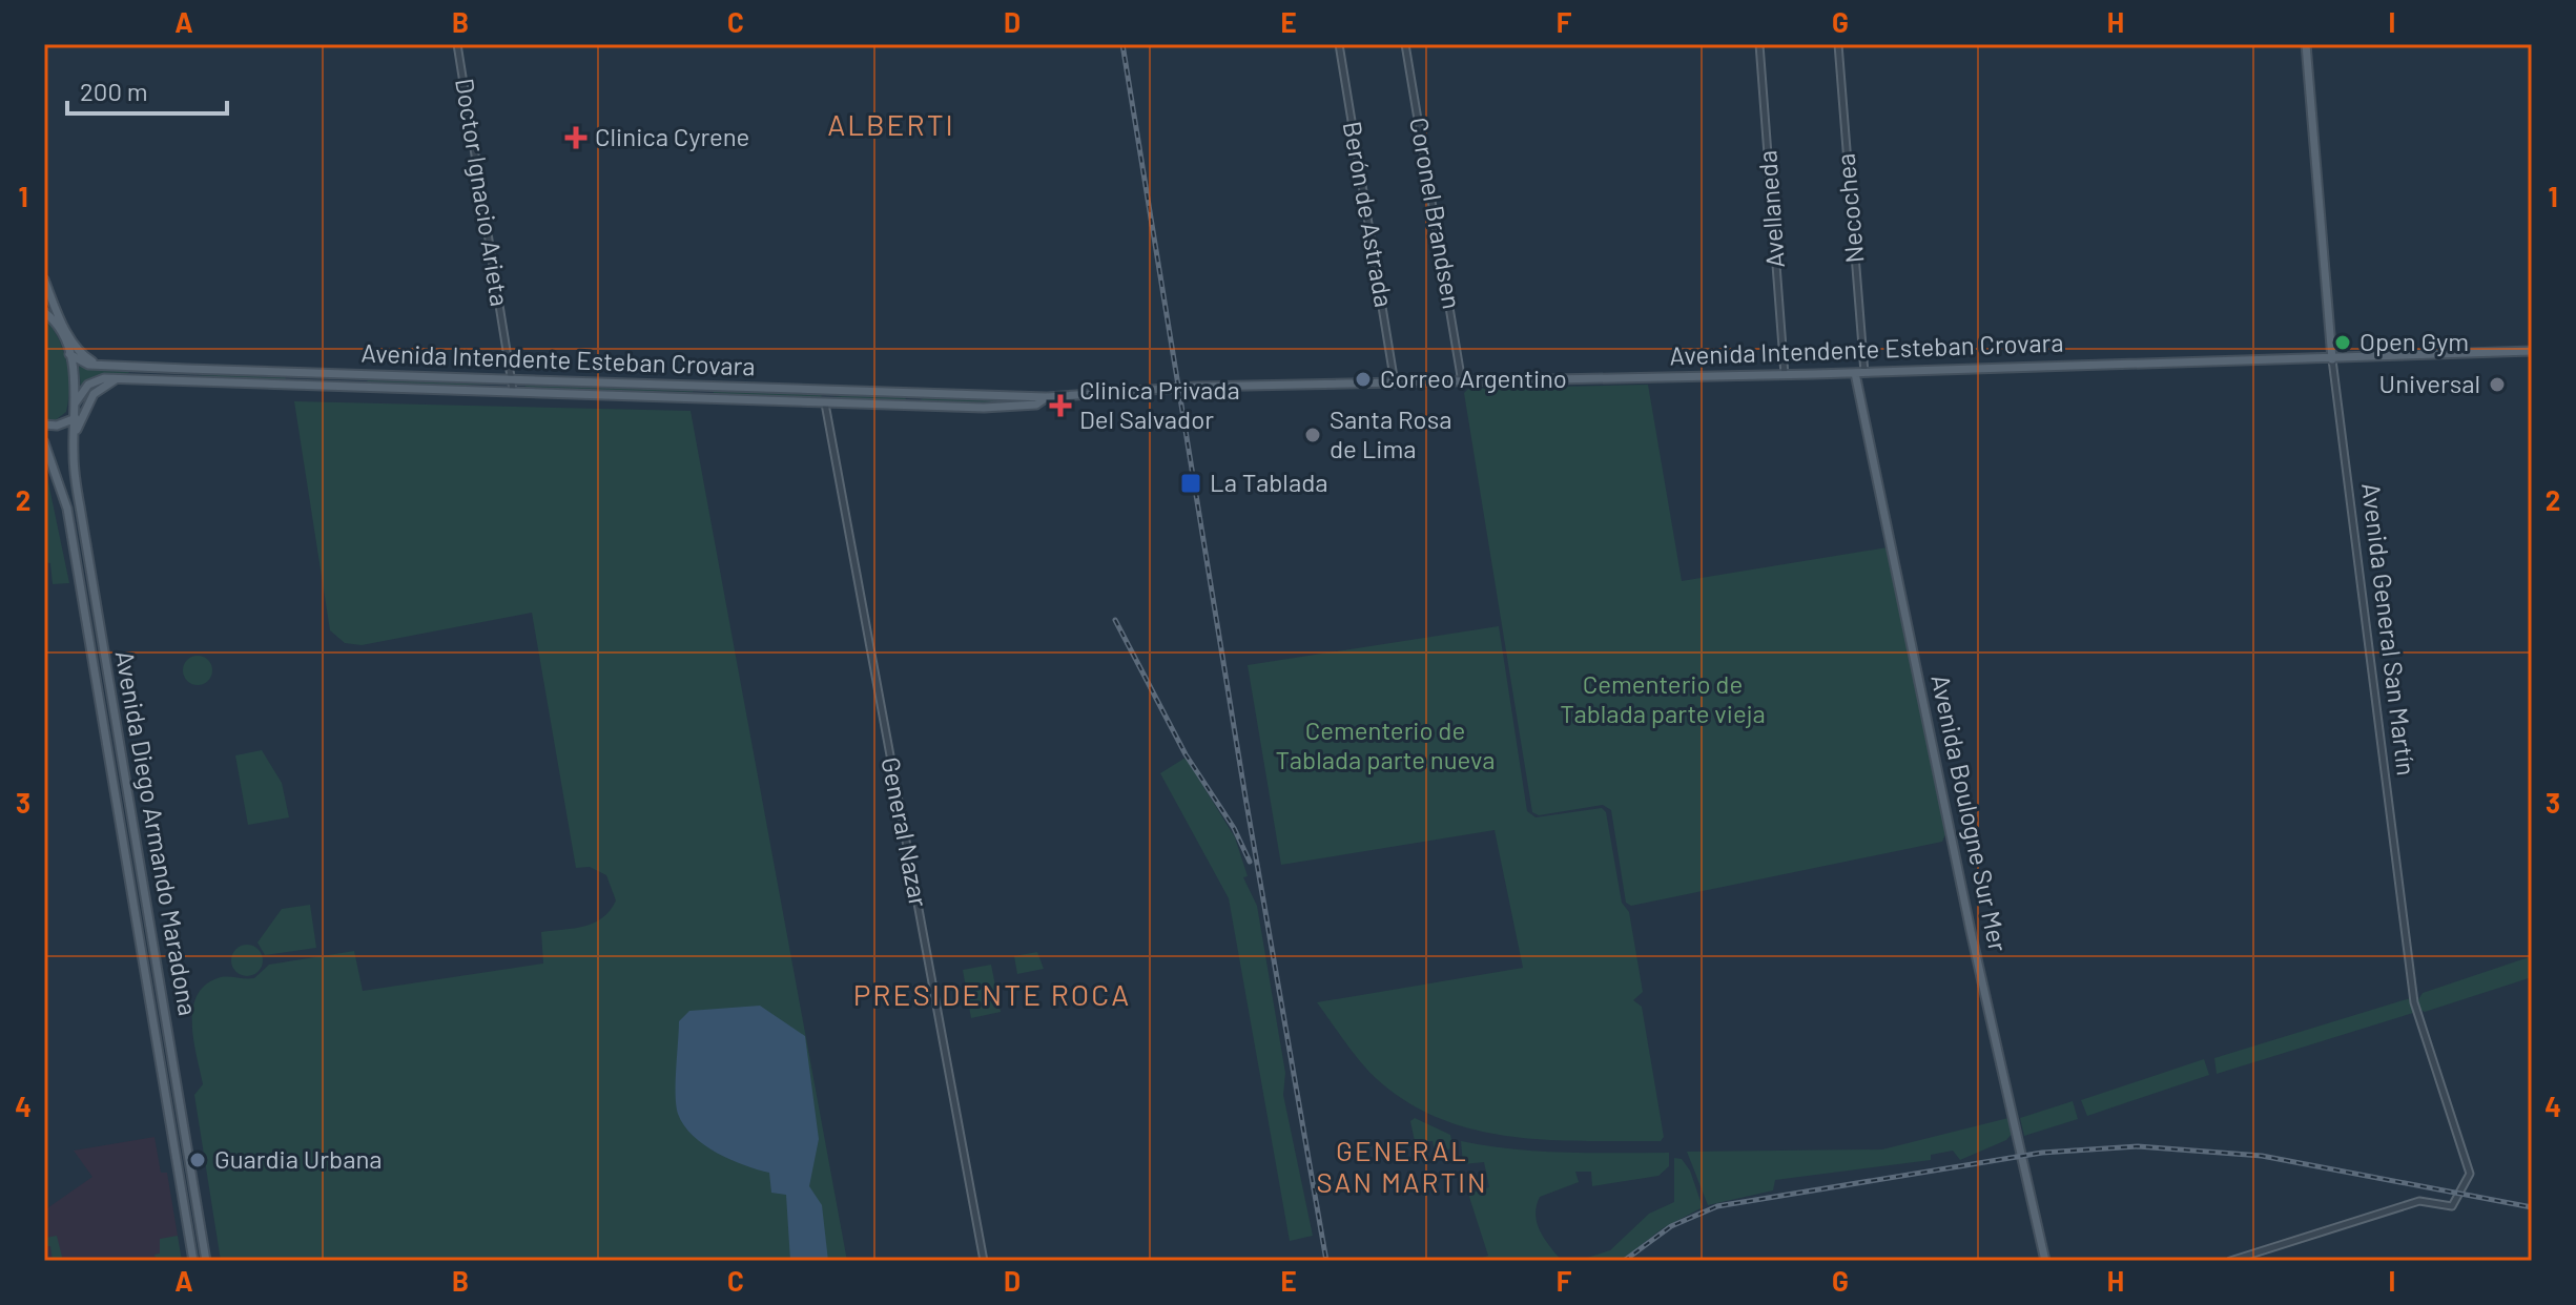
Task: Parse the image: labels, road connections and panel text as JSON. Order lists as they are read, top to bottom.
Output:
{
  "streets": {
    "main road": [
      "Avenida Intendente Esteban Crovara",
      "Avenida General San Martín",
      "Avenida Boulogne Sur Mer",
      "Avenida Diego Armando Maradona"
    ],
    "street": [
      "Doctor Ignacio Arieta",
      "Necochea",
      "Avellaneda",
      "Coronel Brandsen",
      "Berón de Astrada",
      "General Nazar"
    ]
  },
  "crossings": [
    ["Doctor Ignacio Arieta", "Avenida Intendente Esteban Crovara"],
    ["Necochea", "Avenida Intendente Esteban Crovara"],
    ["Avellaneda", "Avenida Intendente Esteban Crovara"],
    ["Coronel Brandsen", "Avenida Intendente Esteban Crovara"],
    ["Berón de Astrada", "Avenida Intendente Esteban Crovara"],
    ["Avenida Intendente Esteban Crovara", "Avenida General San Martín"],
    ["Avenida Intendente Esteban Crovara", "Avenida Boulogne Sur Mer"],
    ["Avenida Intendente Esteban Crovara", "General Nazar"],
    ["Avenida Intendente Esteban Crovara", "Avenida Diego Armando Maradona"]
  ],
  "districts": ["ALBERTI", "PRESIDENTE ROCA", "GENERAL SAN MARTIN"],
  "parks": ["Cementerio de Tablada parte vieja", "Cementerio de Tablada parte nueva"],
  "places": {
    "health": ["Clinica Cyrene", "Clinica Privada Del Salvador"],
    "other": [
      "Open Gym",
      "Correo Argentino",
      "Universal",
      "Santa Rosa de Lima",
      "Guardia Urbana"
    ],
    "transit": ["La Tablada"]
  },
  "scale_bar": "200 m",
  "grid": {
    "columns": [
      "A",
      "B",
      "C",
      "D",
      "E",
      "F",
      "G",
      "H",
      "I"
    ],
    "rows": [
      "1",
      "2",
      "3",
      "4"
    ]
  }
}
